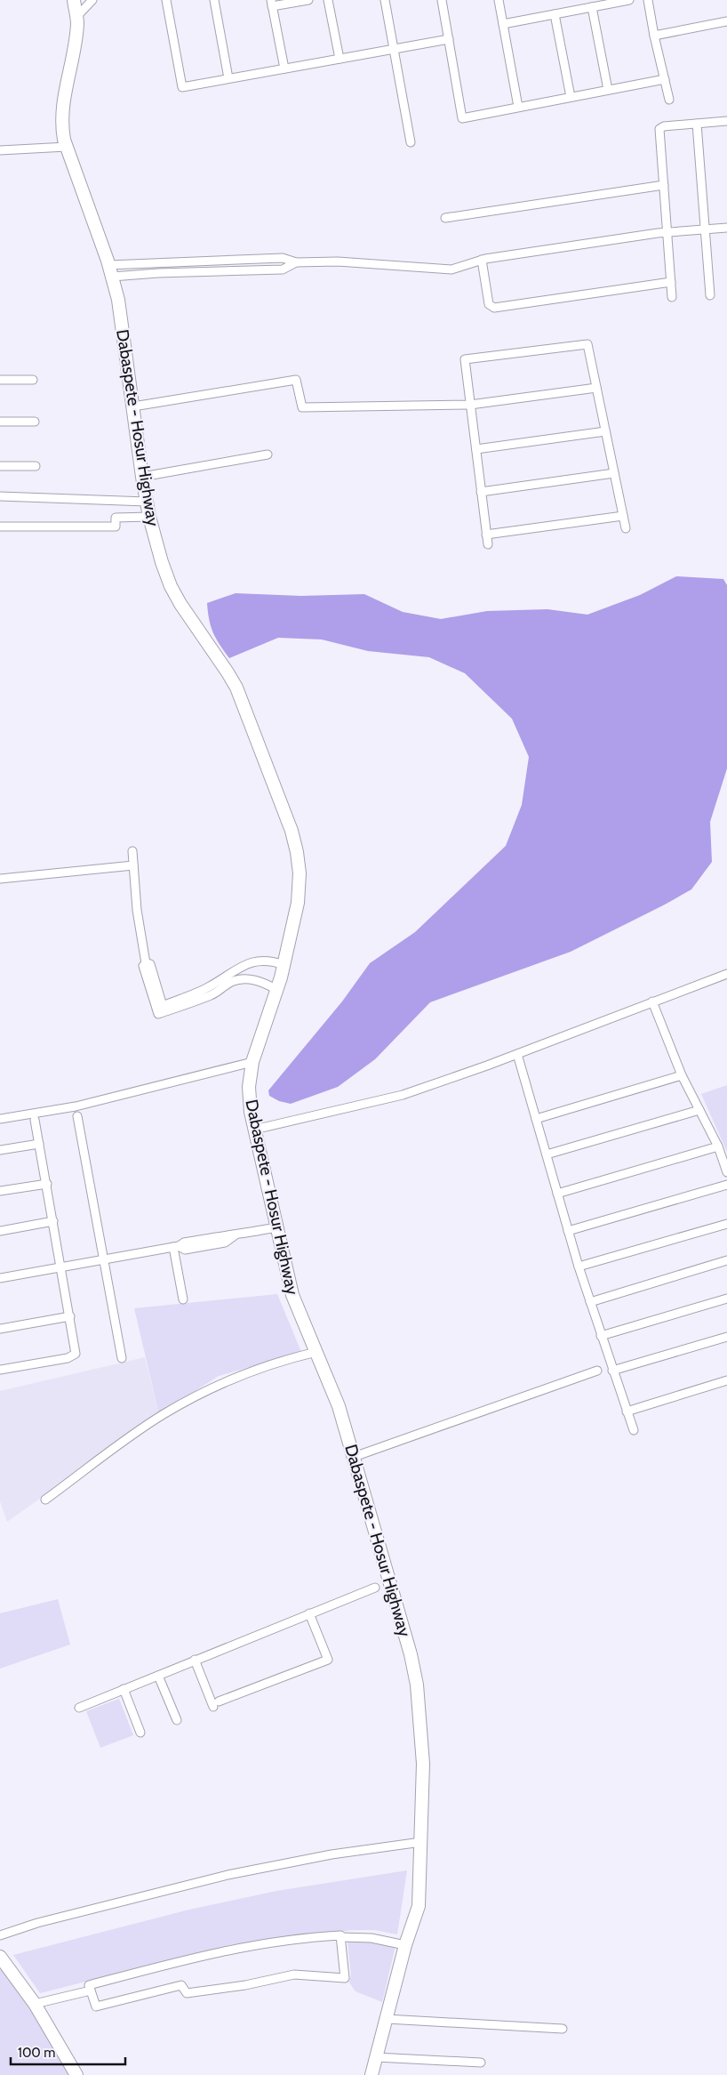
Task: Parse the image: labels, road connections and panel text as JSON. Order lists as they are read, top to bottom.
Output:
{
  "streets": {
    "highway": ["Dabaspete - Hosur Highway"]
  },
  "scale_bar": "100 m"
}
